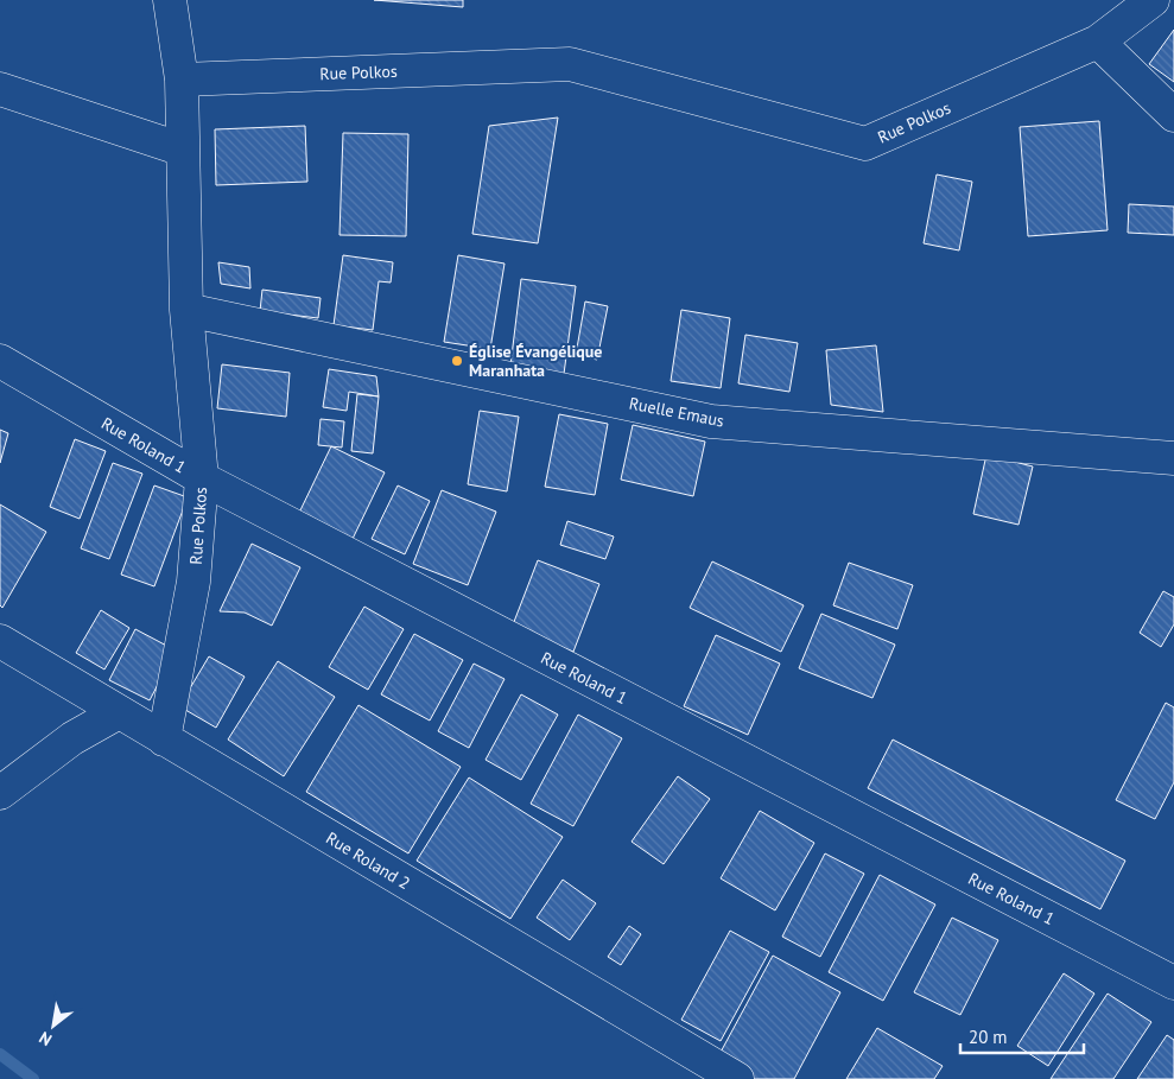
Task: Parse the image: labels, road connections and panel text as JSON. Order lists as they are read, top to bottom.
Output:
{
  "streets": {
    "street": [
      "Rue Polkos",
      "Ruelle Emaus",
      "Rue Roland 1",
      "Rue Roland 2"
    ]
  },
  "crossings": [
    ["Rue Polkos", "Ruelle Emaus"],
    ["Rue Polkos", "Rue Roland 1"],
    ["Rue Polkos", "Rue Roland 2"]
  ],
  "places": ["Église Évangélique Maranhata"],
  "scale_bar": "20 m",
  "north": "bottom left"
}
